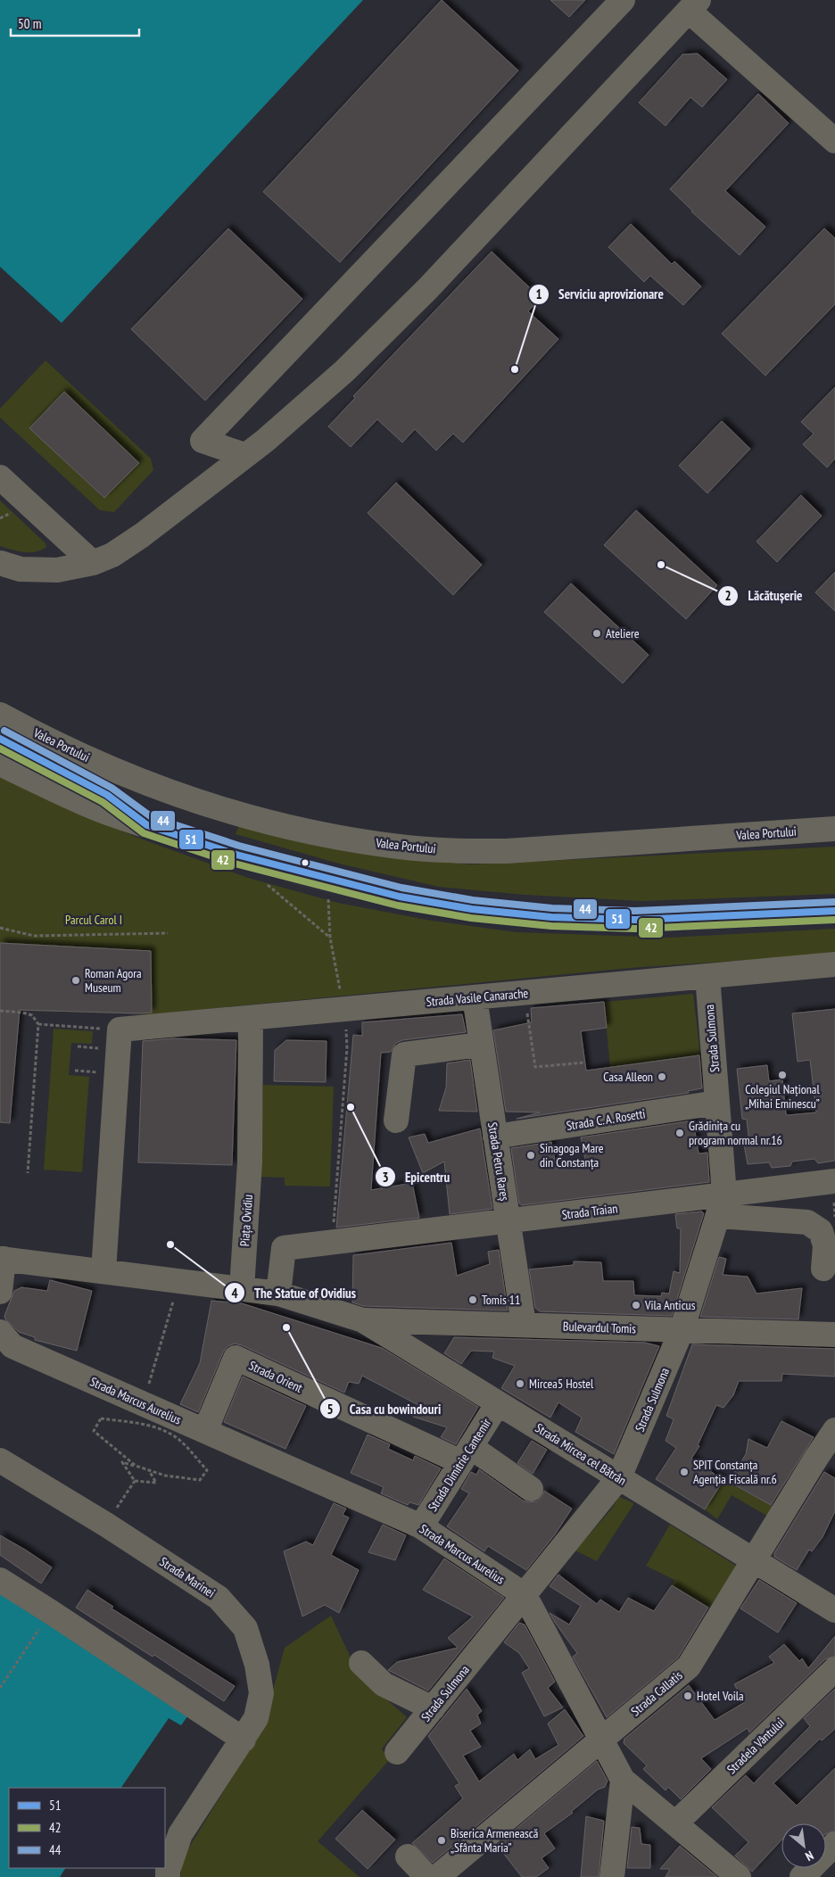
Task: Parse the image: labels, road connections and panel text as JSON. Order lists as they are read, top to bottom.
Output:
{
  "streets": {
    "street": [
      "Valea Portului",
      "Strada Vasile Canarache",
      "Strada Sulmona",
      "Strada C. A. Rosetti",
      "Strada Petru Rareș",
      "Strada Traian",
      "Piața Ovidiu",
      "Bulevardul Tomis",
      "Strada Orient",
      "Strada Marcus Aurelius",
      "Strada Mircea cel Bătrân",
      "Strada Dimitrie Cantemir",
      "Strada Marinei",
      "Strada Callatis",
      "Stradela Vântului"
    ]
  },
  "crossings": [
    ["Strada Vasile Canarache", "Strada Sulmona"],
    ["Strada Vasile Canarache", "Strada Petru Rareș"],
    ["Strada Vasile Canarache", "Piața Ovidiu"],
    ["Strada Sulmona", "Strada C. A. Rosetti"],
    ["Strada Sulmona", "Strada Traian"],
    ["Strada Sulmona", "Bulevardul Tomis"],
    ["Strada Sulmona", "Strada Marcus Aurelius"],
    ["Strada Sulmona", "Strada Mircea cel Bătrân"],
    ["Strada C. A. Rosetti", "Strada Petru Rareș"],
    ["Strada Petru Rareș", "Strada Traian"],
    ["Strada Petru Rareș", "Bulevardul Tomis"],
    ["Strada Traian", "Strada Mircea cel Bătrân"],
    ["Piața Ovidiu", "Strada Mircea cel Bătrân"],
    ["Bulevardul Tomis", "Strada Mircea cel Bătrân"],
    ["Strada Orient", "Strada Marcus Aurelius"],
    ["Strada Orient", "Strada Dimitrie Cantemir"],
    ["Strada Marcus Aurelius", "Strada Dimitrie Cantemir"],
    ["Strada Marcus Aurelius", "Strada Callatis"],
    ["Strada Marcus Aurelius", "Stradela Vântului"],
    ["Strada Mircea cel Bătrân", "Strada Dimitrie Cantemir"],
    ["Strada Mircea cel Bătrân", "Strada Callatis"]
  ],
  "parks": ["Parcul Carol I"],
  "places": [
    "Serviciu aprovizionare",
    "Lăcătușerie",
    "Ateliere",
    "Roman Agora Museum",
    "Colegiul Național „Mihai Eminescu”",
    "Casa Alleon",
    "Epicentru",
    "Grădinița cu program normal nr.16",
    "Sinagoga Mare din Constanța",
    "The Statue of Ovidius",
    "Tomis 11",
    "Vila Anticus",
    "Casa cu bowindouri",
    "Mircea5 Hostel",
    "SPIT Constanța Agenția Fiscală nr.6",
    "Hotel Voila",
    "Biserica Armenească „Sfânta Maria”"
  ],
  "lines": ["transit line 44", "transit line 51", "transit line 42"],
  "legend": ["51", "42", "44"],
  "scale_bar": "50 m",
  "north": "bottom right"
}
